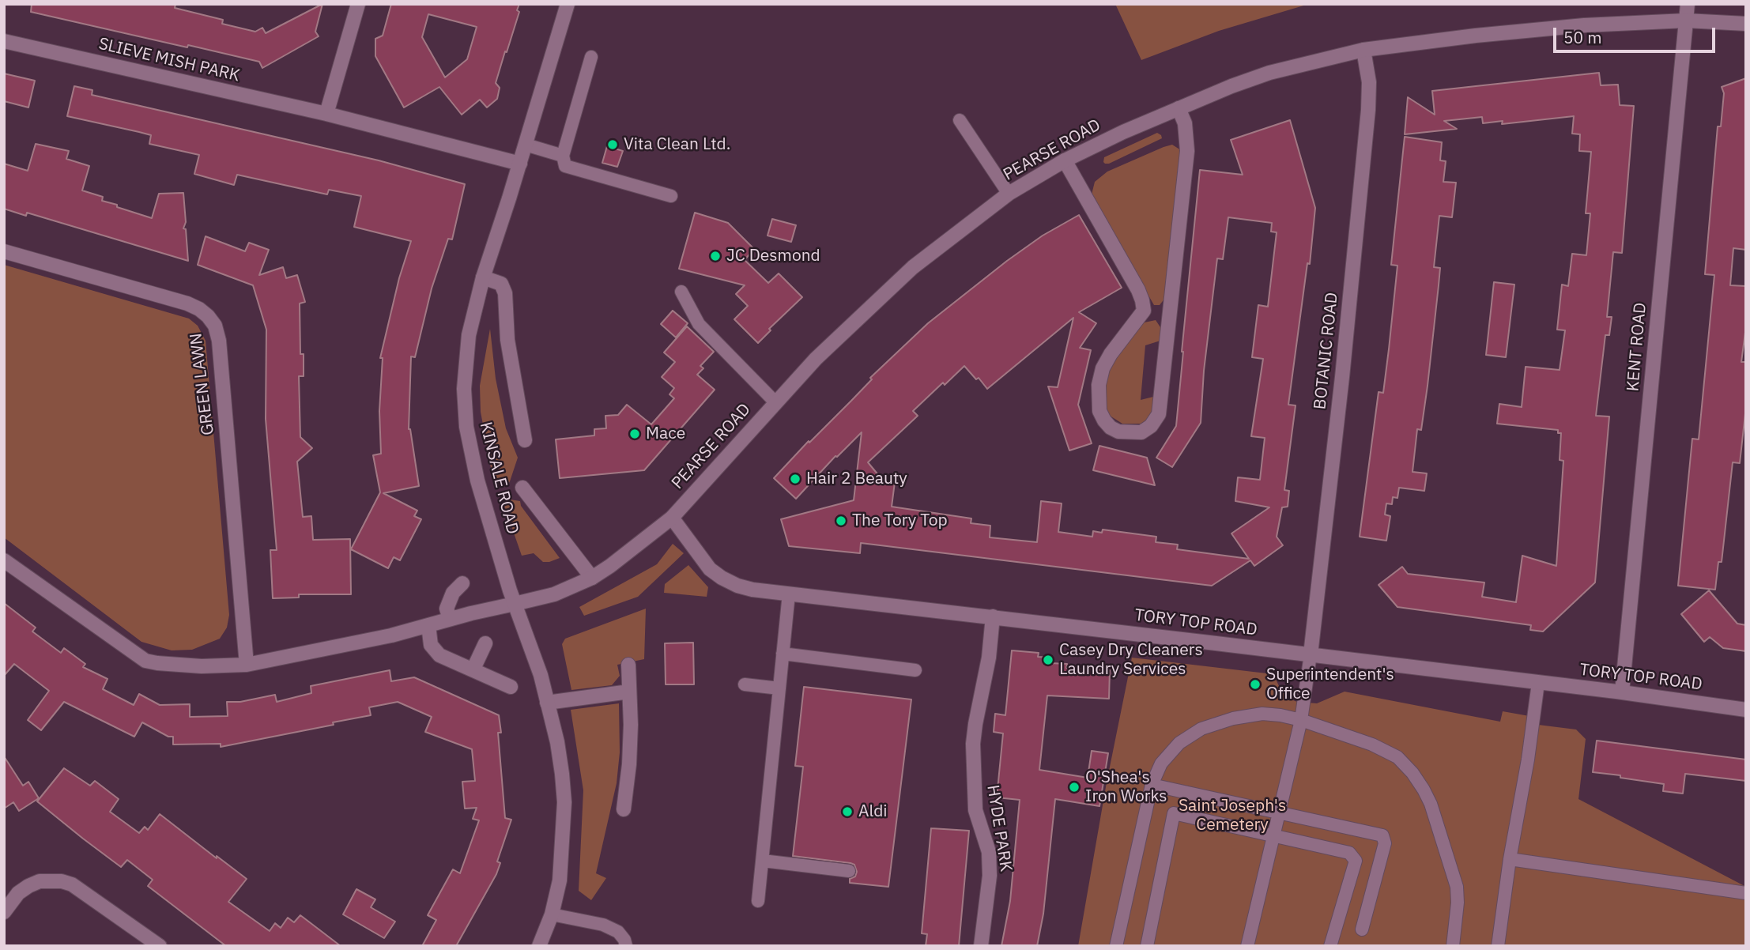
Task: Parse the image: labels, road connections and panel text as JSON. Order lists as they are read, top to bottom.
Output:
{
  "streets": {
    "street": [
      "SLIEVE MISH PARK",
      "PEARSE ROAD",
      "KENT ROAD",
      "BOTANIC ROAD",
      "GREEN LAWN",
      "KINSALE ROAD",
      "TORY TOP ROAD",
      "HYDE PARK"
    ]
  },
  "crossings": [
    ["SLIEVE MISH PARK", "KINSALE ROAD"],
    ["PEARSE ROAD", "KENT ROAD"],
    ["PEARSE ROAD", "BOTANIC ROAD"],
    ["PEARSE ROAD", "KINSALE ROAD"],
    ["PEARSE ROAD", "TORY TOP ROAD"],
    ["KENT ROAD", "TORY TOP ROAD"],
    ["BOTANIC ROAD", "TORY TOP ROAD"],
    ["TORY TOP ROAD", "HYDE PARK"]
  ],
  "parks": ["Saint Joseph's Cemetery"],
  "places": [
    "Vita Clean Ltd.",
    "JC Desmond",
    "Mace",
    "Hair 2 Beauty",
    "The Tory Top",
    "Casey Dry Cleaners Laundry Services",
    "Superintendent's Office",
    "O'Shea's Iron Works",
    "Aldi"
  ],
  "scale_bar": "50 m"
}
